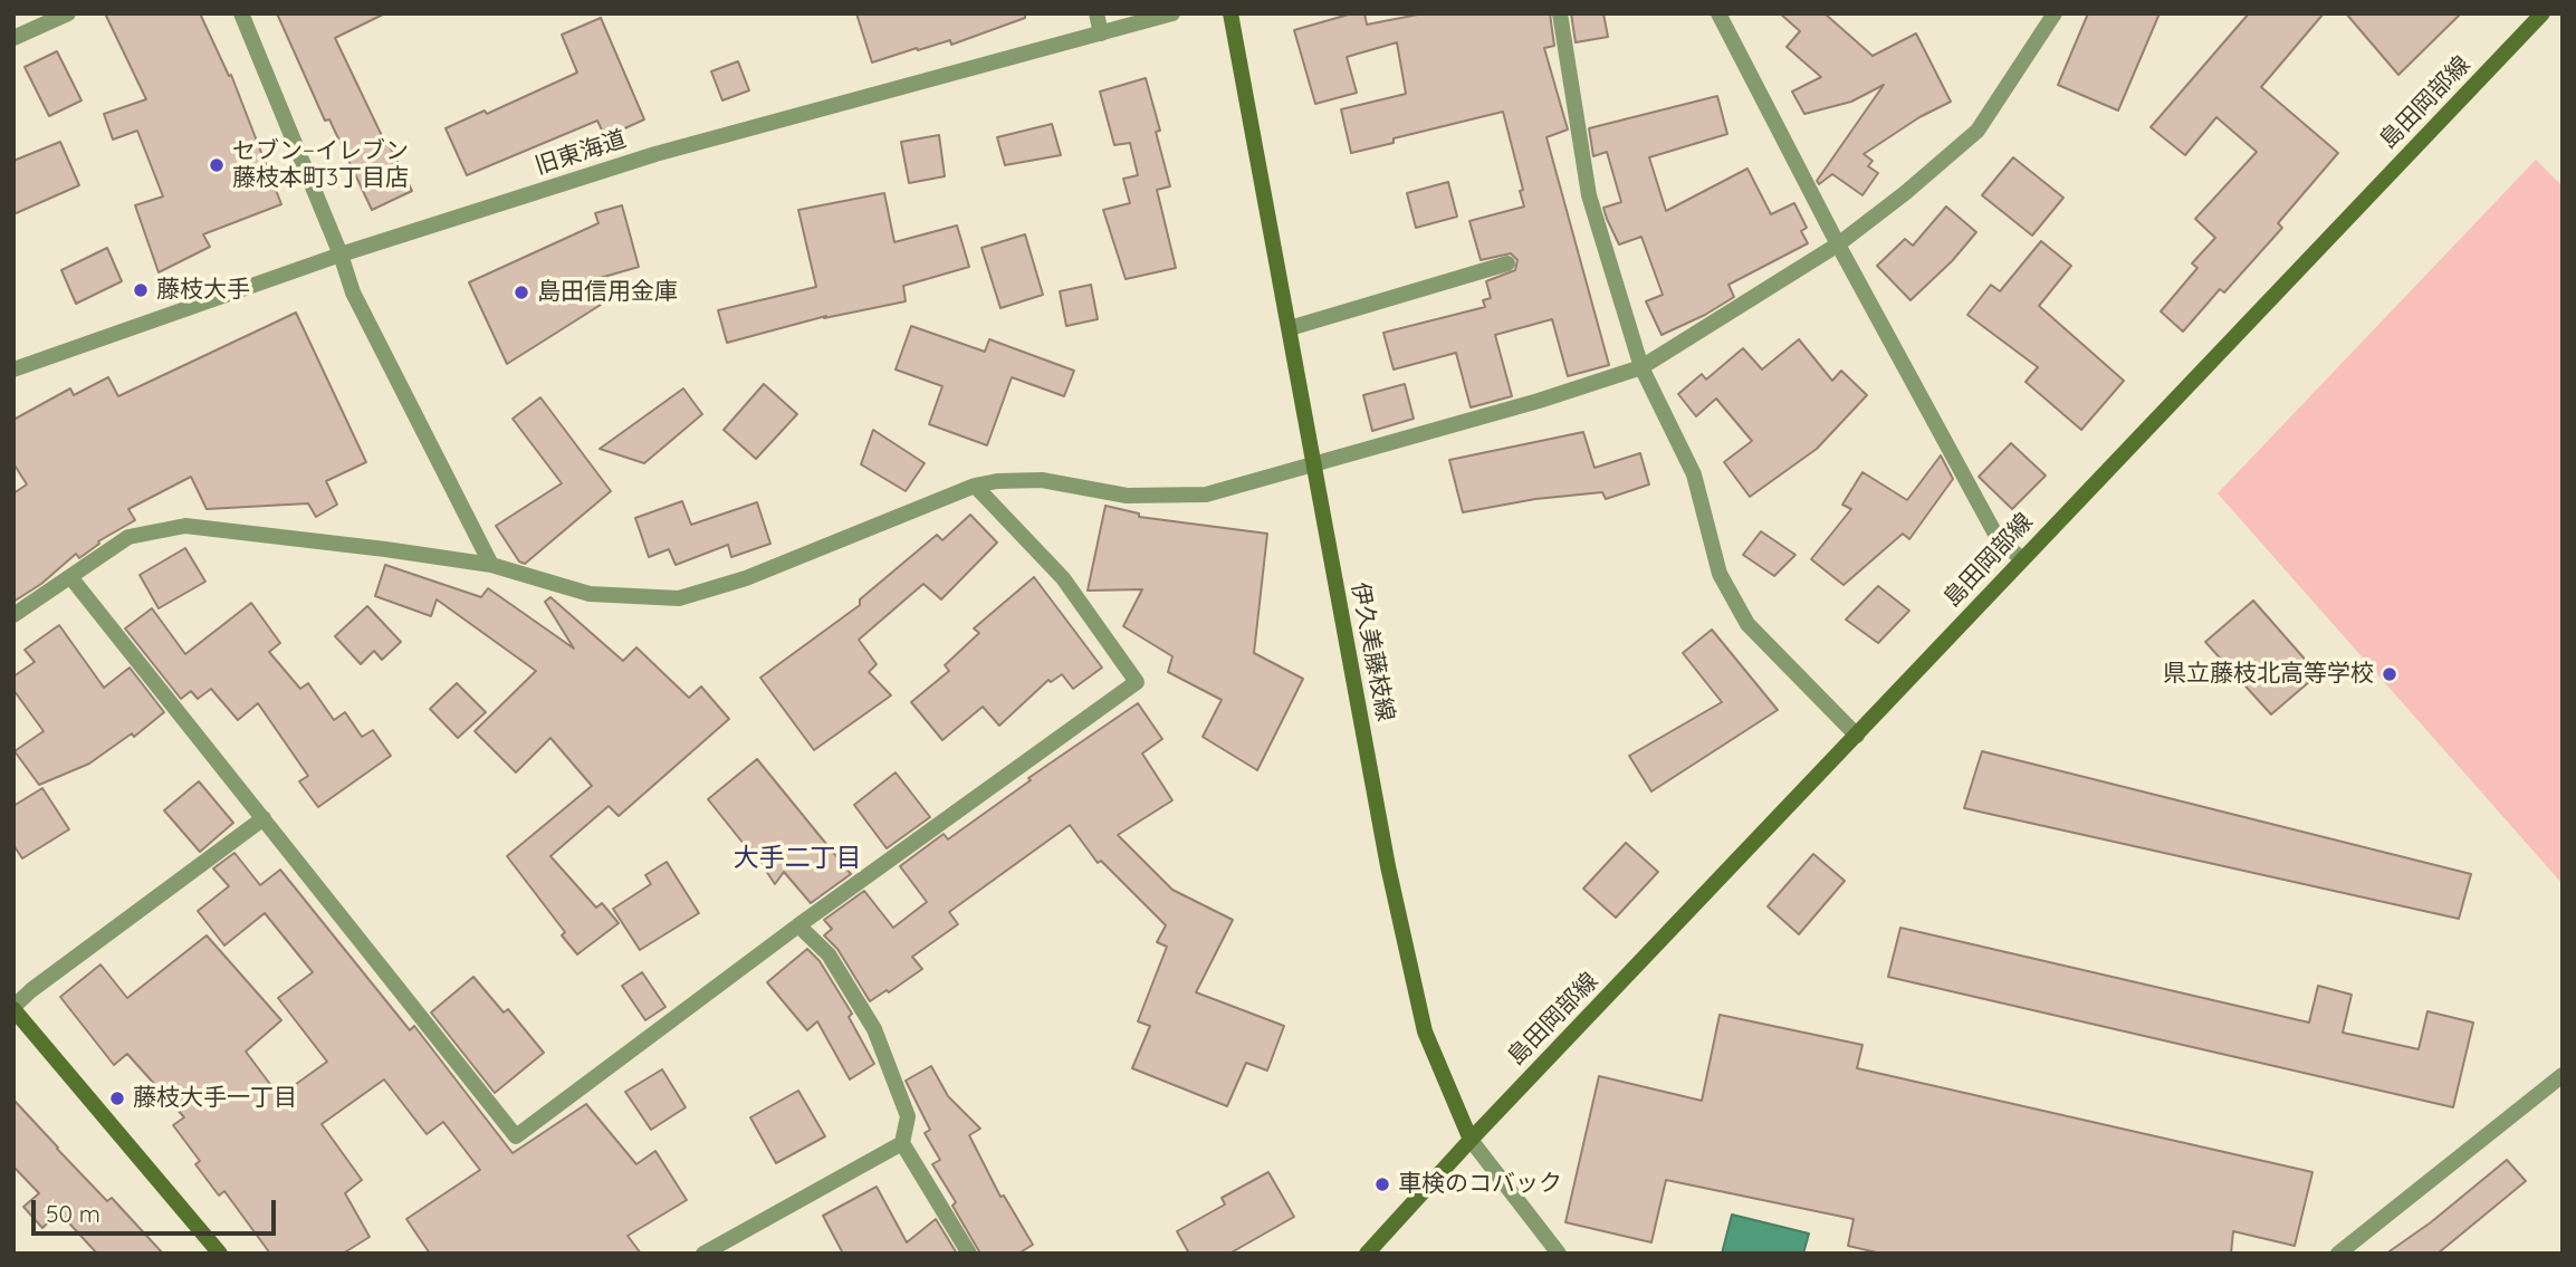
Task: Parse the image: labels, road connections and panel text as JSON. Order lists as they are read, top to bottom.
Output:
{
  "streets": {
    "main road": ["島田岡部線", "伊久美藤枝線"],
    "street": ["旧東海道"]
  },
  "crossings": [
    ["島田岡部線", "伊久美藤枝線"]
  ],
  "districts": ["大手二丁目"],
  "places": [
    "セブン−イレブン 藤枝本町3丁目店",
    "藤枝大手",
    "島田信用金庫",
    "県立藤枝北高等学校",
    "藤枝大手一丁目",
    "車検のコバック"
  ],
  "scale_bar": "50 m"
}
